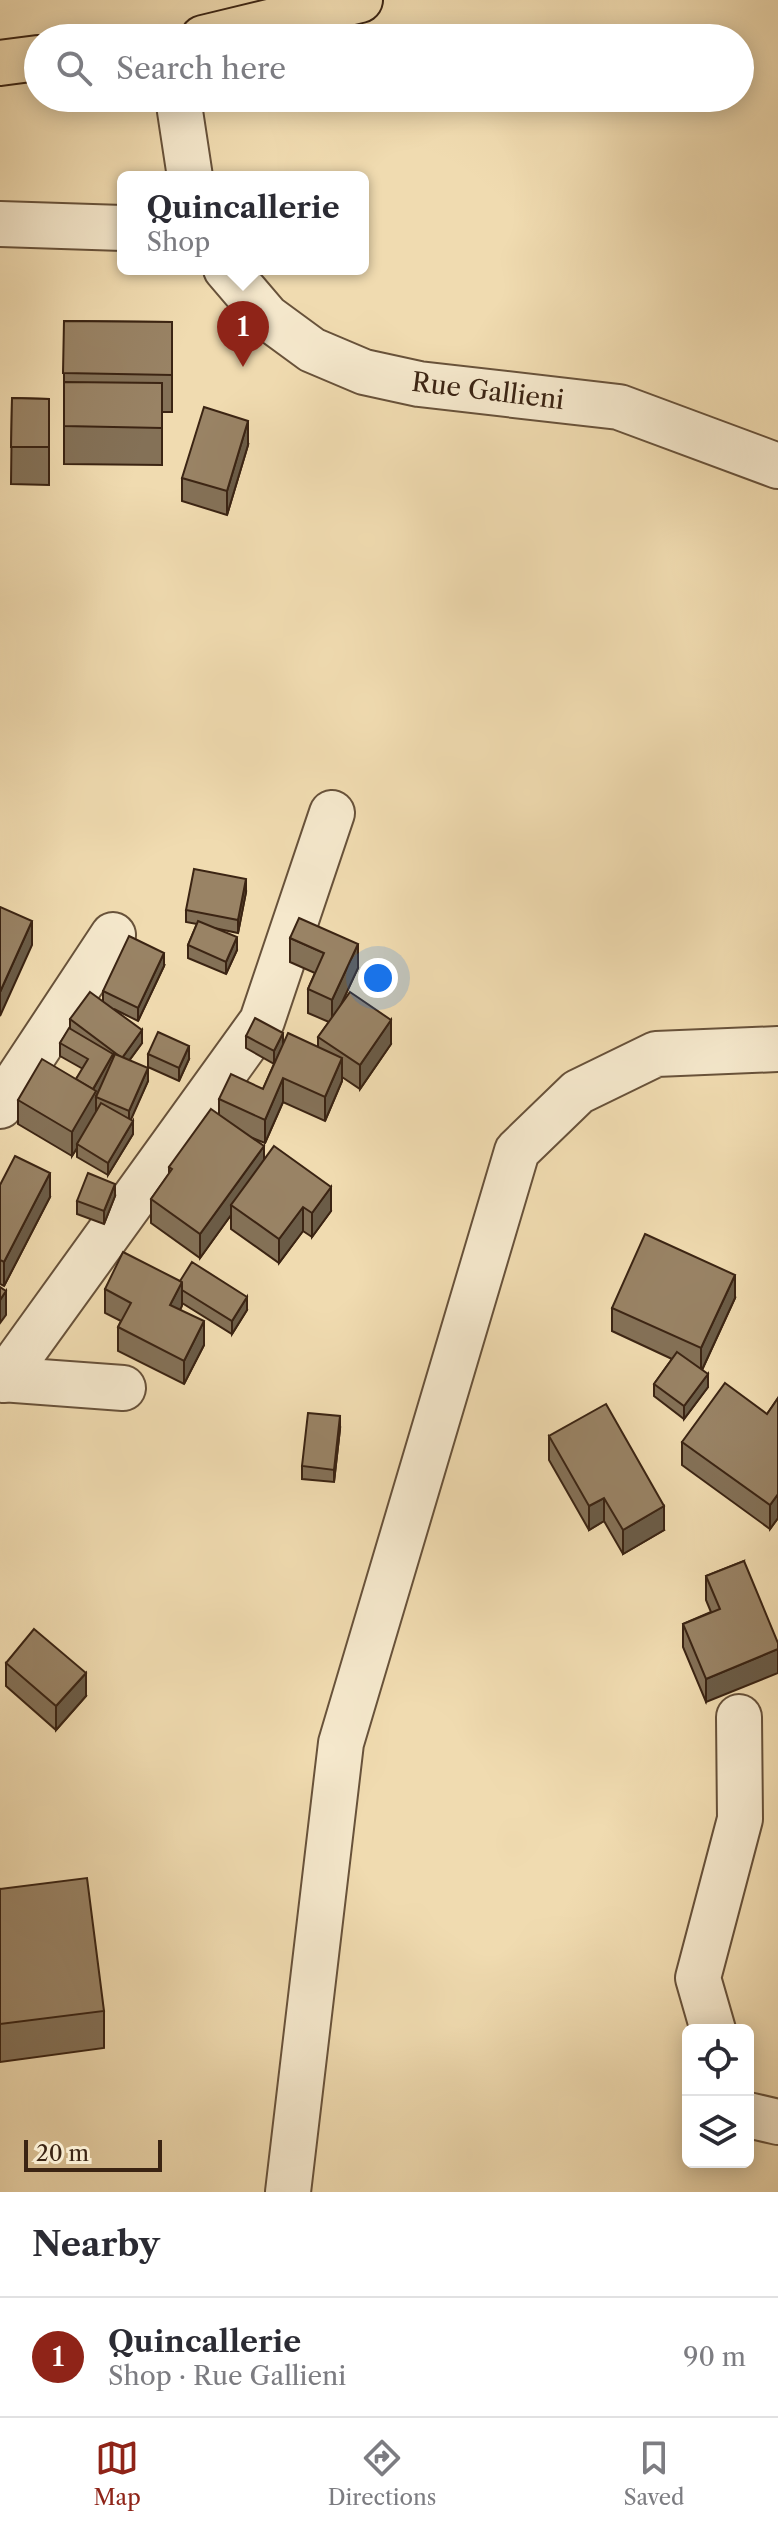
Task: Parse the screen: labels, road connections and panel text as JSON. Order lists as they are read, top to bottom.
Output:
{
  "streets": {
    "street": ["Rue Gallieni"]
  },
  "scale_bar": "20 m",
  "page": {
    "search": "Search here",
    "popup": ["Quincallerie", "Shop"],
    "pins": "1",
    "scale": "20 m",
    "heading": "Nearby",
    "list": [
      {
        "mark": "1",
        "name": "Quincallerie",
        "note": "Shop · Rue Gallieni",
        "value": "90 m"
      }
    ],
    "nav": ["Map", "Directions", "Saved"]
  }
}
